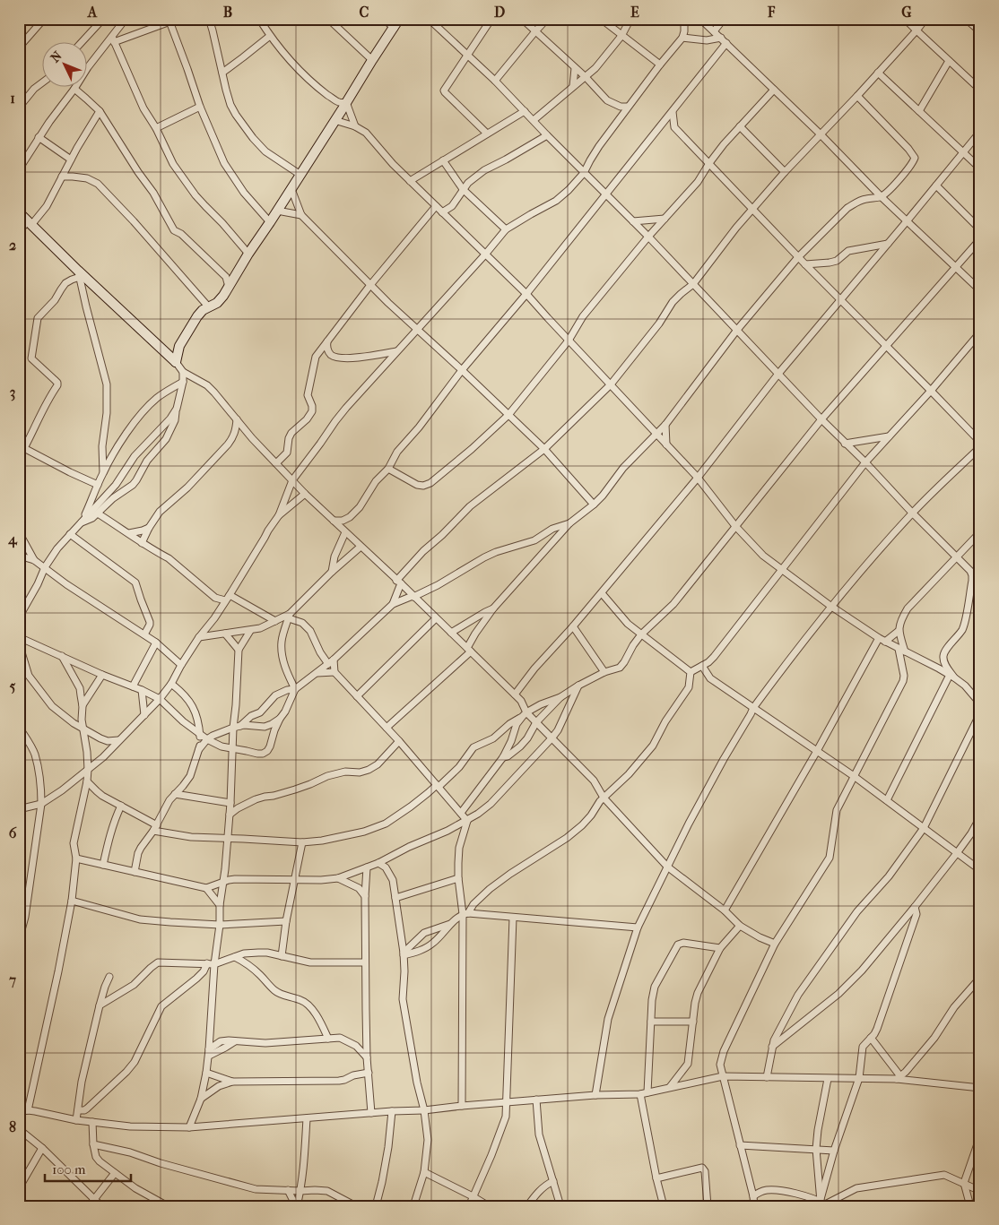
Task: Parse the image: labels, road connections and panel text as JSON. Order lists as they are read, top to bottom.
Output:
{
  "scale_bar": "100 m",
  "north": "top left",
  "grid": {
    "columns": [
      "A",
      "B",
      "C",
      "D",
      "E",
      "F",
      "G"
    ],
    "rows": [
      "1",
      "2",
      "3",
      "4",
      "5",
      "6",
      "7",
      "8"
    ]
  }
}
